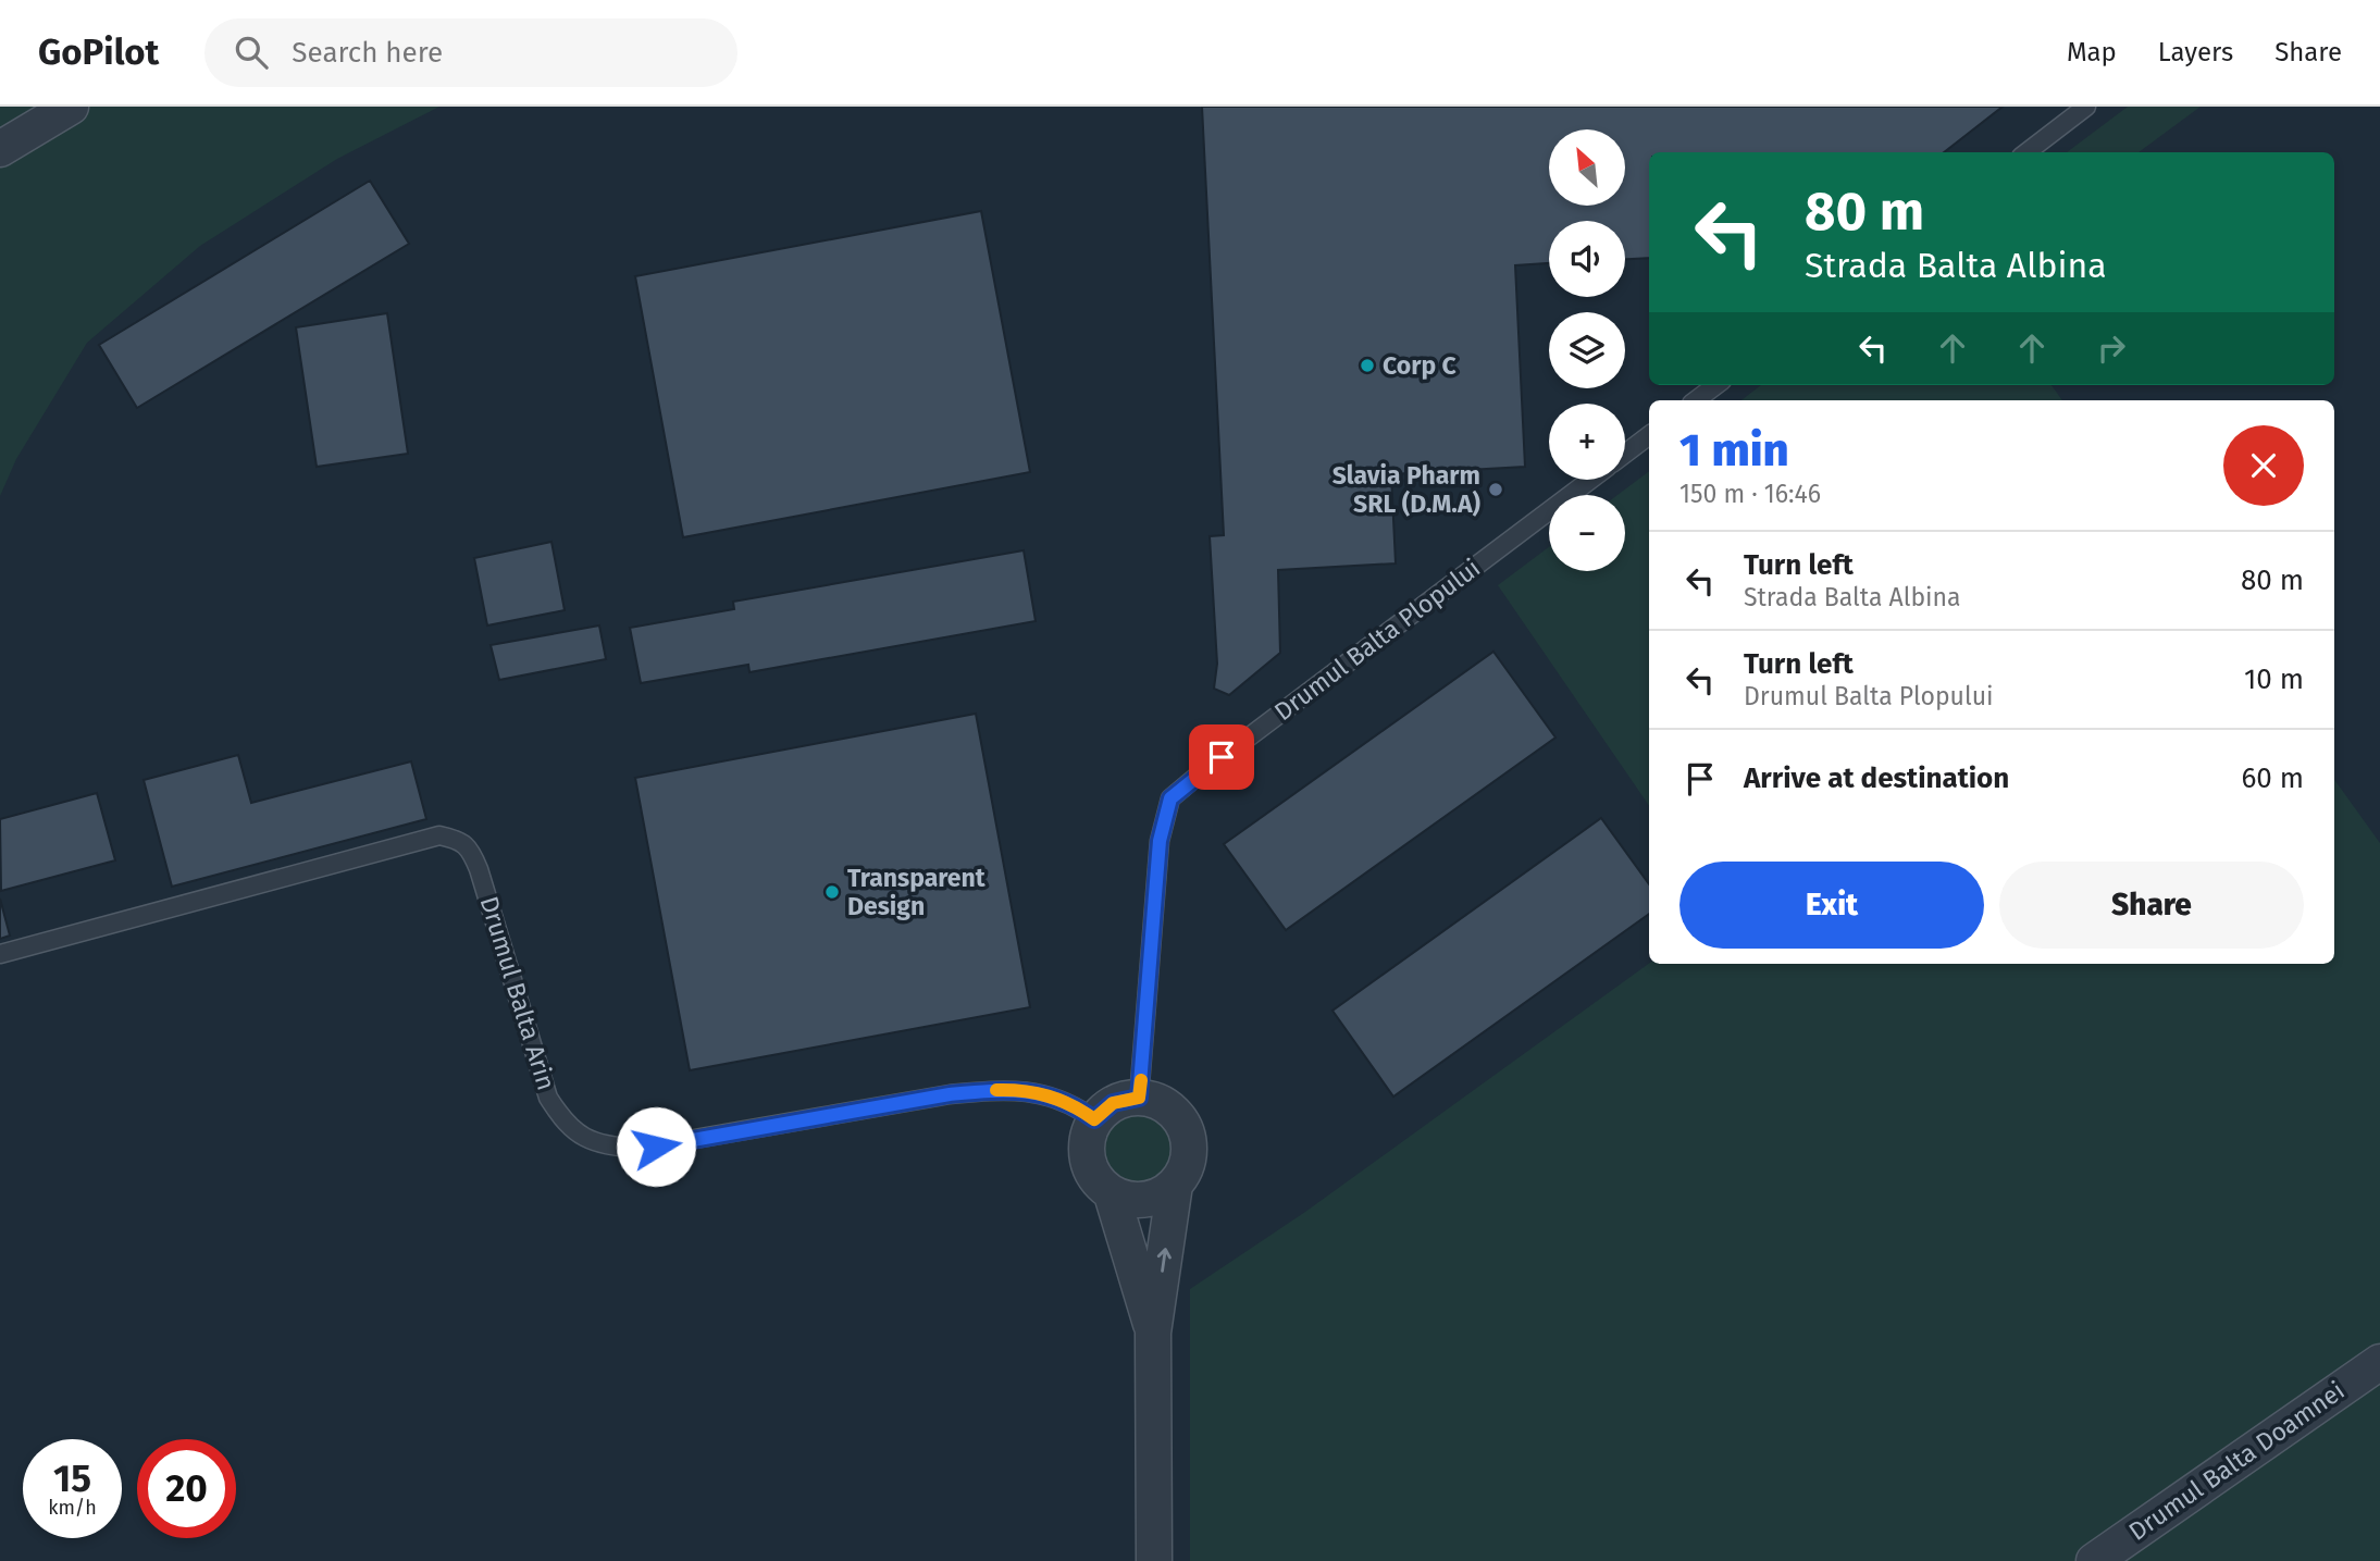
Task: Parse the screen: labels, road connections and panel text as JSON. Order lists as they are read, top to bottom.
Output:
{
  "streets": {
    "street": ["Drumul Balta Doamnei"],
    "lane": ["Drumul Balta Plopului", "Drumul Balta Arin"]
  },
  "crossings": [
    ["Drumul Balta Plopului", "Drumul Balta Arin"]
  ],
  "places": ["Corp C", "Slavia Pharm SRL (D.M.A)", "Transparent Design"],
  "north": "top left",
  "page": {
    "header": "GoPilot",
    "search": "Search here",
    "nav": ["Map", "Layers", "Share"],
    "map_buttons": ["+", "−"],
    "turn": ["80 m", "Strada Balta Albina"],
    "heading": ["1 min", "150 m · 16:46"],
    "list": [
      {
        "name": "Turn left",
        "note": "Strada Balta Albina",
        "value": "80 m"
      },
      {
        "name": "Turn left",
        "note": "Drumul Balta Plopului",
        "value": "10 m"
      },
      {
        "name": "Arrive at destination",
        "value": "60 m"
      }
    ],
    "buttons": ["Exit", "Share"],
    "speed": "15 km/h",
    "limit": "20"
  }
}
